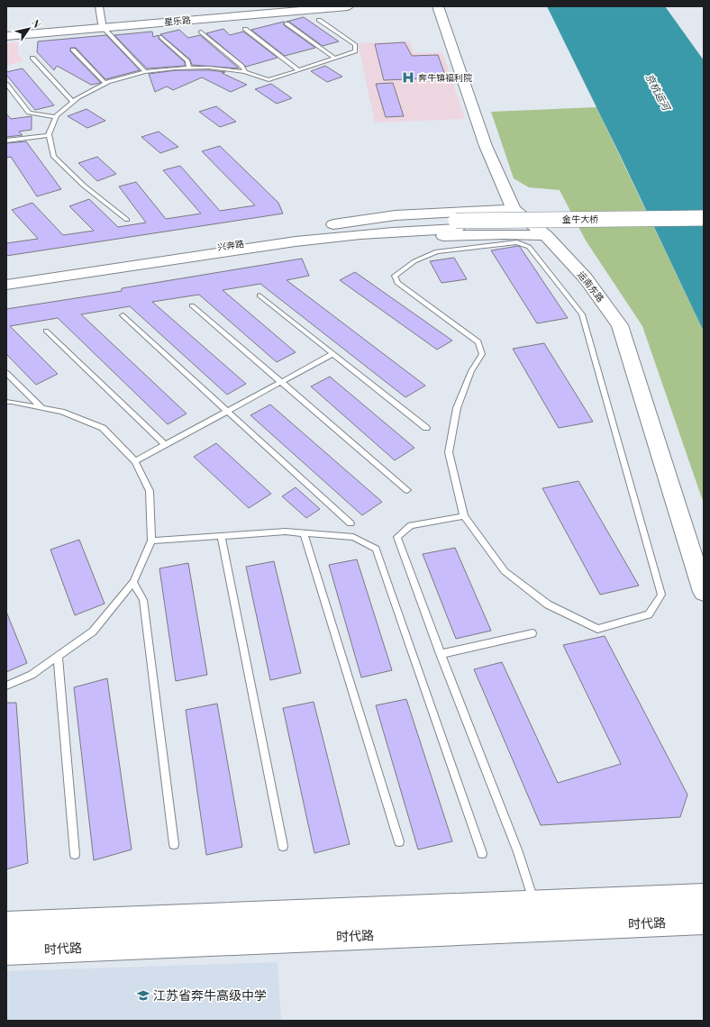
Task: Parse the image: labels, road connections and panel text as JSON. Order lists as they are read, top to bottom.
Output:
{
  "streets": {
    "street": [
      "星乐路",
      "金牛大桥",
      "兴奔路",
      "运南东路",
      "时代路"
    ]
  },
  "water": ["京杭运河"],
  "places": {
    "hospital": ["奔牛镇福利院"],
    "school or university": ["江苏省奔牛高级中学"]
  },
  "north": "top right"
}
